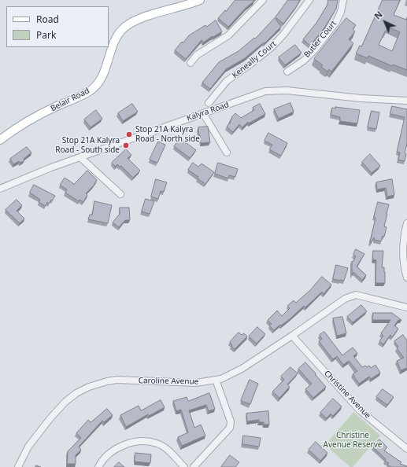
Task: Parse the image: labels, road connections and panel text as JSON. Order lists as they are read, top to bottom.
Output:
{
  "streets": {
    "main road": ["Belair Road"],
    "street": [
      "Butler Court",
      "Keneally Court",
      "Kalyra Road",
      "Caroline Avenue",
      "Christine Avenue"
    ]
  },
  "crossings": [
    ["Caroline Avenue", "Christine Avenue"]
  ],
  "parks": ["Christine Avenue Reserve"],
  "places": ["Stop 21A Kalyra Road - North side", "Stop 21A Kalyra Road - South side"],
  "legend": ["Road", "Park"],
  "north": "top left"
}
